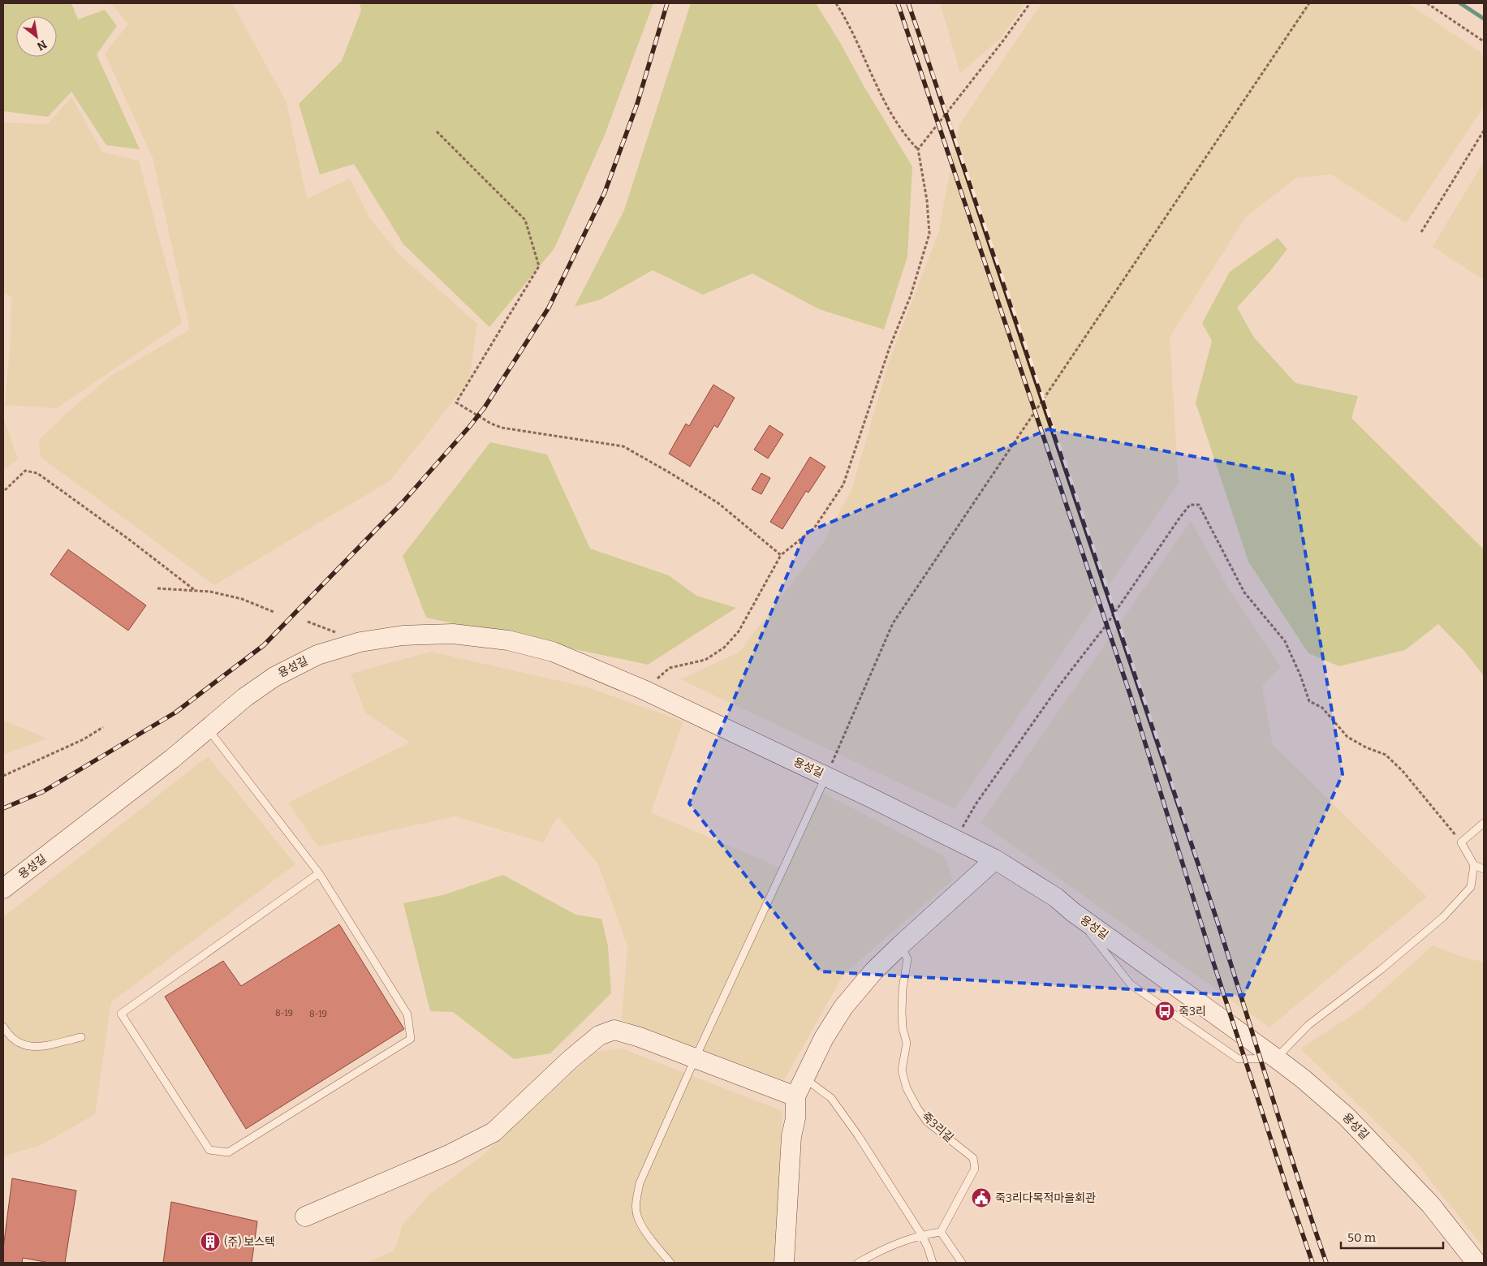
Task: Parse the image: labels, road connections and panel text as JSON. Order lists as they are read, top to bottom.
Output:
{
  "streets": {
    "street": ["용성길"],
    "lane": ["죽3리길"]
  },
  "places": {
    "bus stop": ["죽3리"],
    "public building": ["죽3리다목적마을회관"],
    "building": ["(주) 보스텍"]
  },
  "house_numbers": ["8-19", "8-19"],
  "scale_bar": "50 m",
  "north": "bottom right"
}
